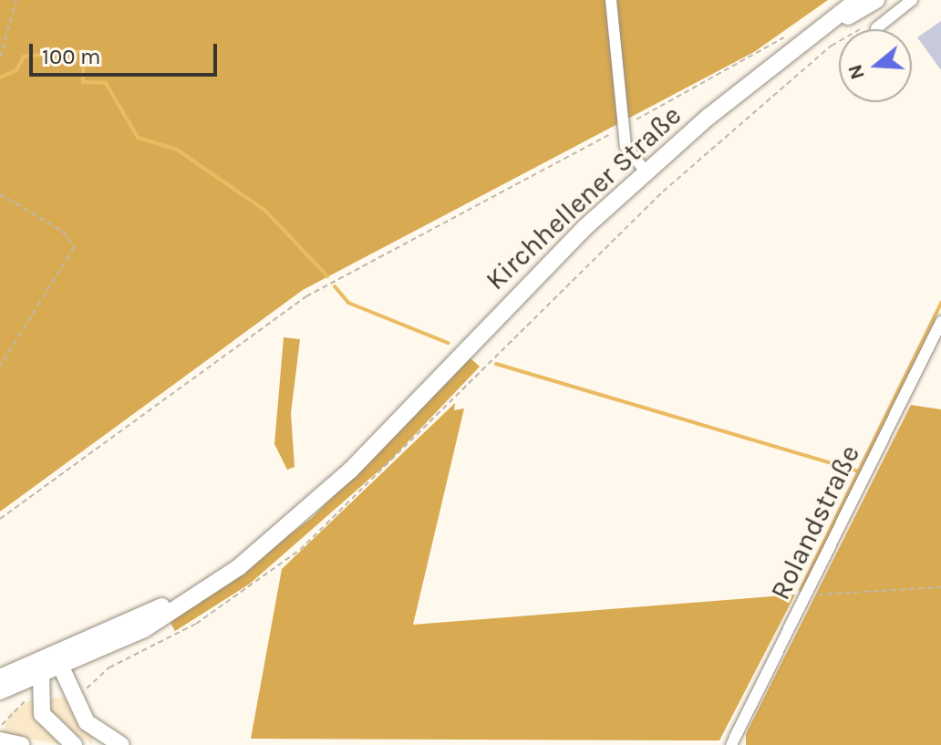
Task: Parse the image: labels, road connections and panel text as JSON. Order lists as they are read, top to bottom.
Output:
{
  "streets": {
    "main road": ["Kirchhellener Straße"],
    "street": ["Rolandstraße"]
  },
  "scale_bar": "100 m",
  "north": "left"
}
